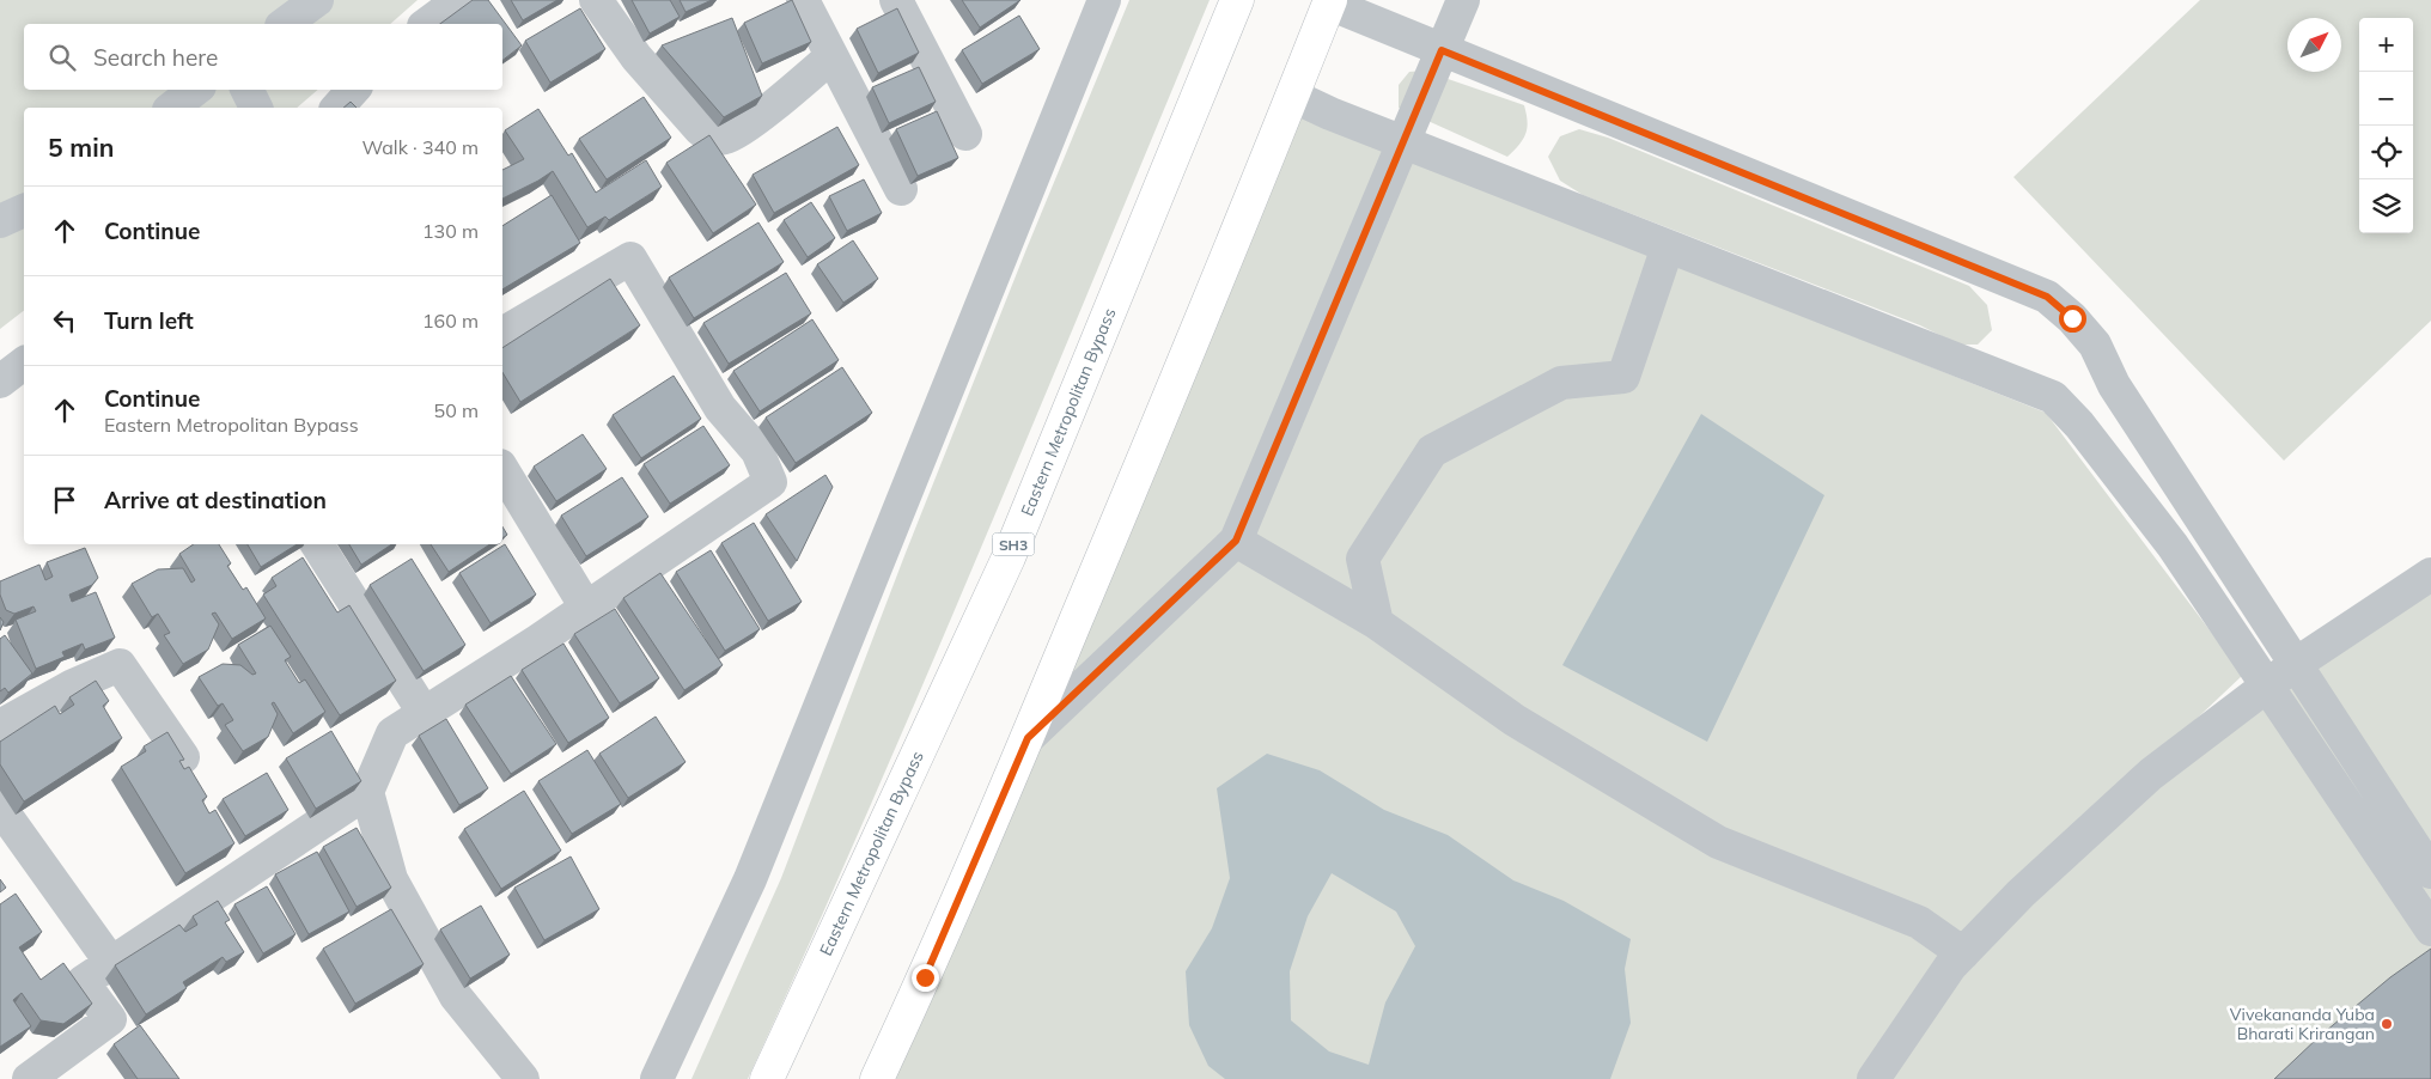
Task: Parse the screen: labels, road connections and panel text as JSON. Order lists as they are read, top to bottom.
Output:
{
  "streets": {
    "main road": ["Eastern Metropolitan Bypass", "SH3"]
  },
  "places": ["Vivekananda Yuba Bharati Krirangan"],
  "north": "top right",
  "page": {
    "map_buttons": ["+", "−"],
    "search": "Search here",
    "heading": ["5 min", "Walk · 340 m"],
    "list": [
      ["Continue", "130 m"],
      ["Turn left", "160 m"],
      ["Continue", "Eastern Metropolitan Bypass", "50 m"],
      "Arrive at destination"
    ]
  }
}
